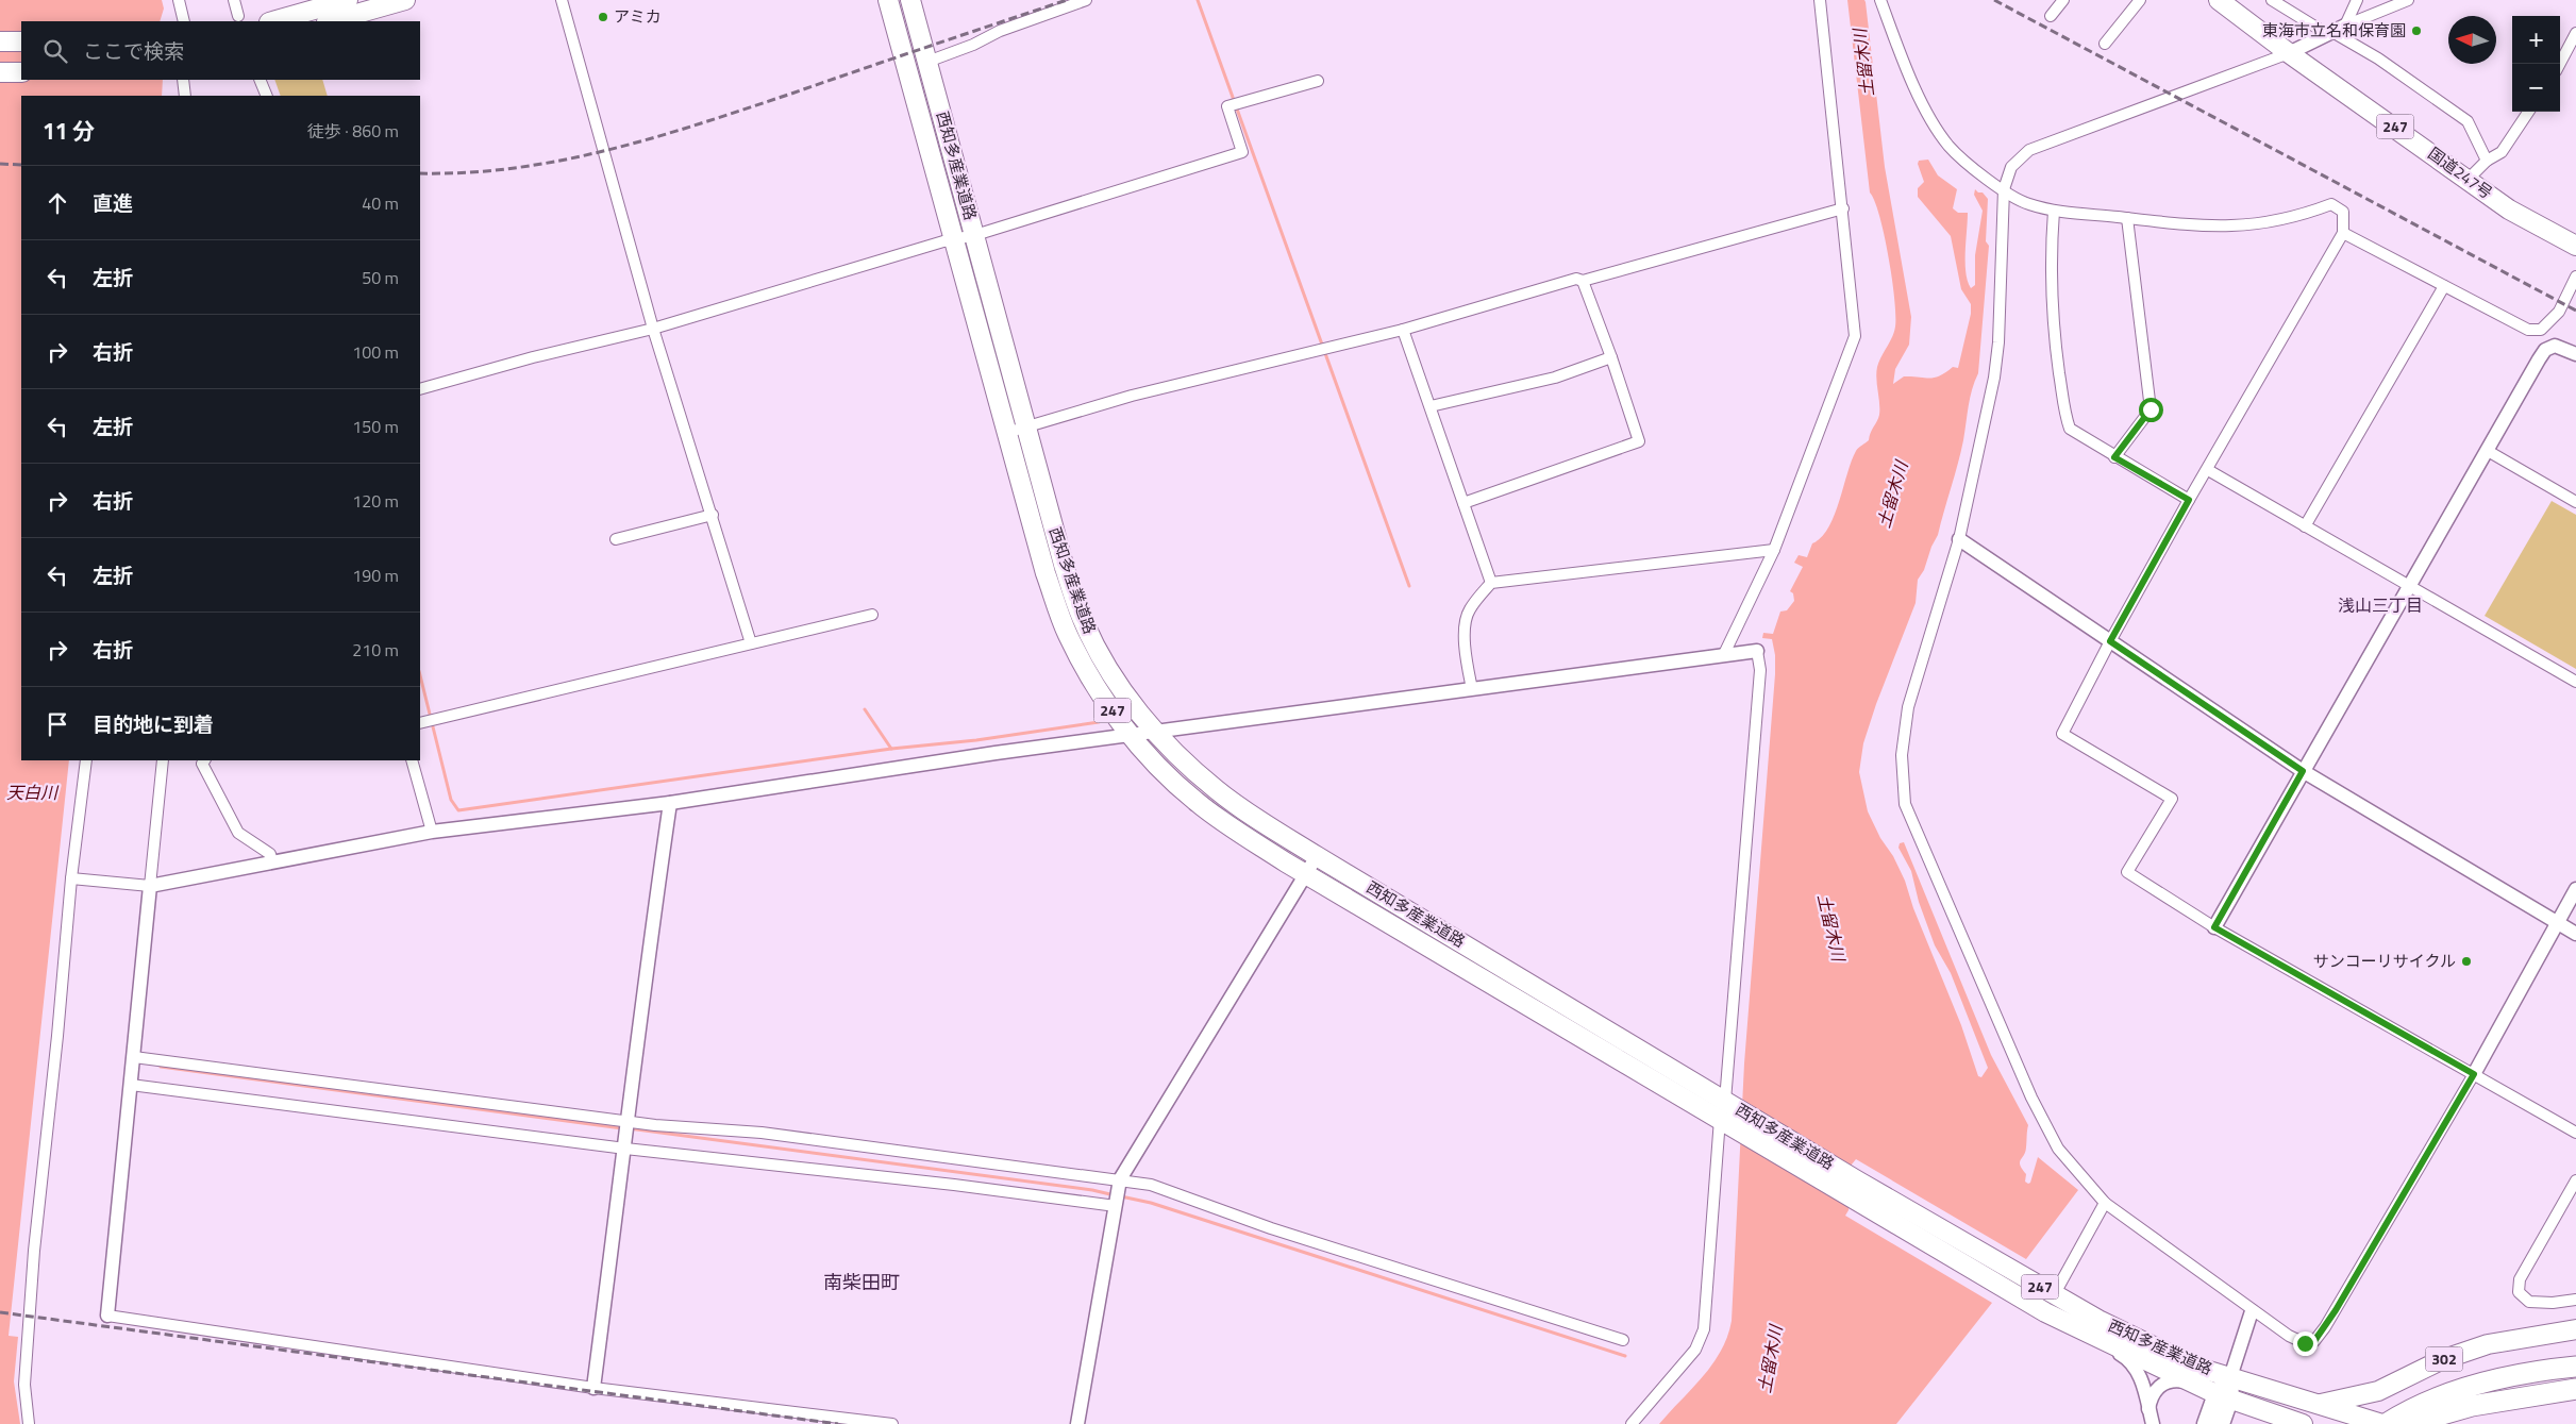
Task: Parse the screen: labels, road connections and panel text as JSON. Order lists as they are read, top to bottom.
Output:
{
  "streets": {
    "highway": [
      "247",
      "西知多産業道路",
      "国道247号",
      "302"
    ]
  },
  "crossings": [
    ["西知多産業道路", "302"]
  ],
  "districts": ["浅山三丁目", "南柴田町"],
  "water": ["土留木川", "天白川"],
  "places": ["アミカ", "東海市立名和保育園", "サンコーリサイクル"],
  "north": "left",
  "page": {
    "map_buttons": ["+", "−"],
    "search": "ここで検索",
    "heading": ["11 分", "徒歩 · 860 m"],
    "list": [
      ["直進", "40 m"],
      ["左折", "50 m"],
      ["右折", "100 m"],
      ["左折", "150 m"],
      ["右折", "120 m"],
      ["左折", "190 m"],
      ["右折", "210 m"],
      "目的地に到着"
    ]
  }
}
